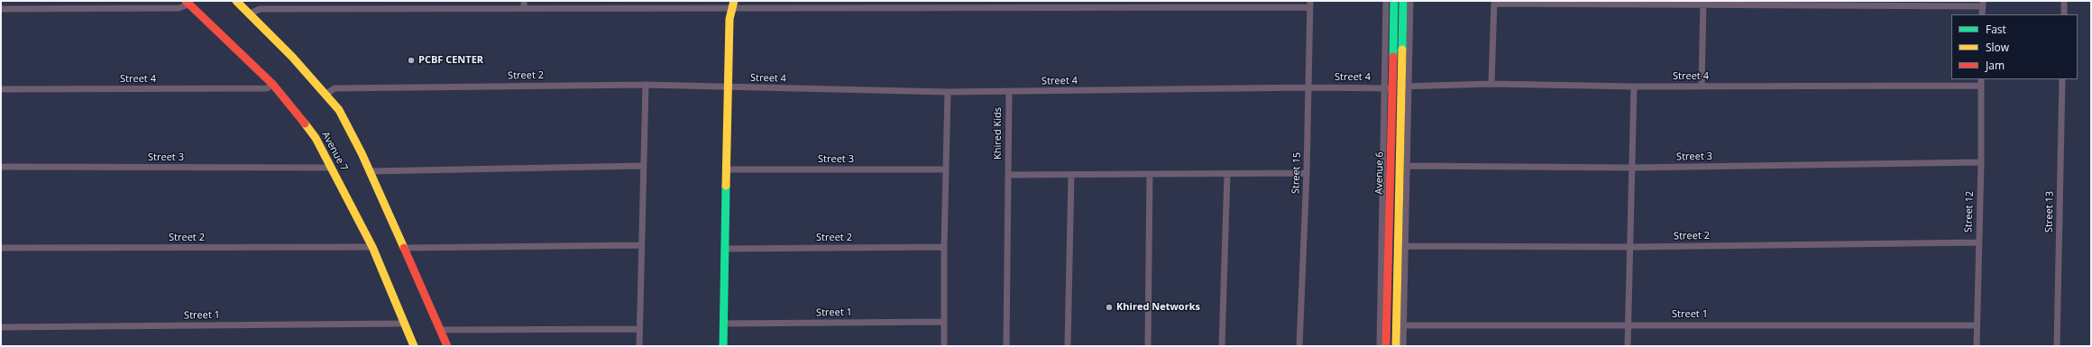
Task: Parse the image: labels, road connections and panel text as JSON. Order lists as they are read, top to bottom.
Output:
{
  "streets": {
    "main road": ["Avenue 7", "Avenue 6"],
    "street": [
      "Street 2",
      "Street 4",
      "Khired Kids",
      "Street 3",
      "Street 15",
      "Street 12",
      "Street 13",
      "Street 1"
    ]
  },
  "crossings": [
    ["Street 2", "Street 4"],
    ["Street 2", "Avenue 7"],
    ["Street 2", "Street 12"],
    ["Street 4", "Khired Kids"],
    ["Street 4", "Avenue 7"],
    ["Street 4", "Street 15"],
    ["Street 4", "Avenue 6"],
    ["Street 4", "Street 12"],
    ["Avenue 7", "Street 3"],
    ["Avenue 7", "Street 1"],
    ["Street 3", "Street 12"],
    ["Street 12", "Street 1"]
  ],
  "places": ["PCBF CENTER", "Khired Networks"],
  "legend": ["Fast", "Slow", "Jam"]
}
